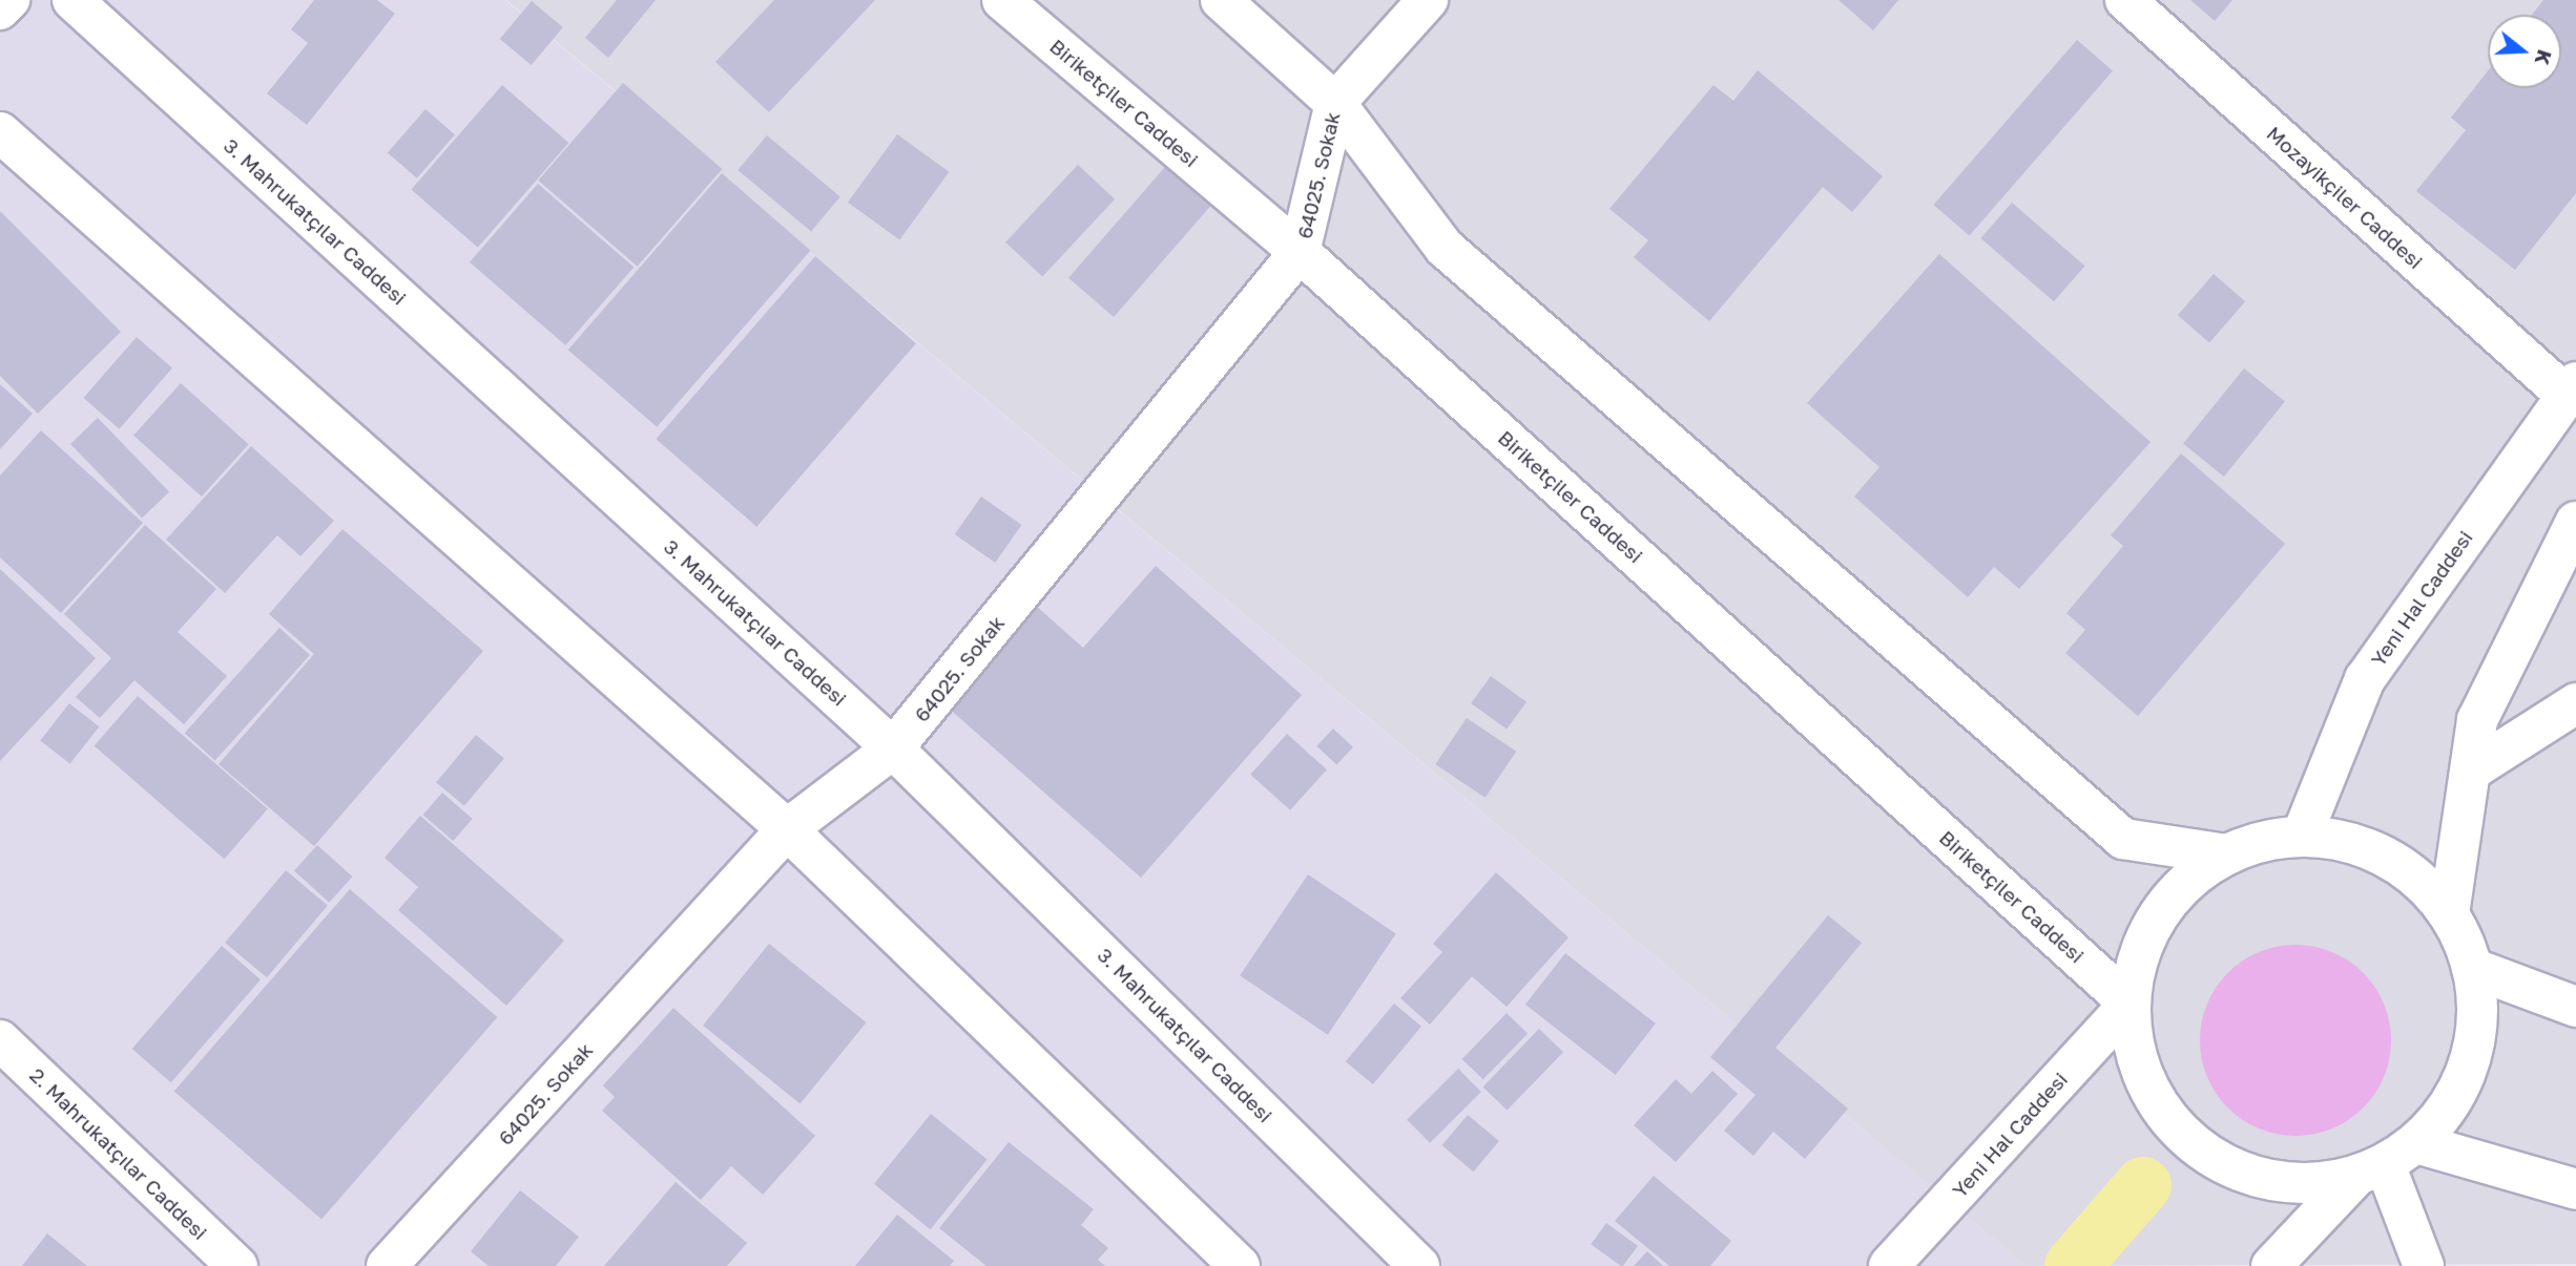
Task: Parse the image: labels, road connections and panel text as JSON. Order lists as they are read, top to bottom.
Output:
{
  "streets": {
    "street": [
      "Biriketçiler Caddesi",
      "64025. Sokak",
      "Mozayikçiler Caddesi",
      "3. Mahrukatçılar Caddesi",
      "Yeni Hal Caddesi",
      "2. Mahrukatçılar Caddesi"
    ]
  },
  "crossings": [
    ["Biriketçiler Caddesi", "64025. Sokak"],
    ["Biriketçiler Caddesi", "Yeni Hal Caddesi"],
    ["64025. Sokak", "3. Mahrukatçılar Caddesi"],
    ["Mozayikçiler Caddesi", "Yeni Hal Caddesi"]
  ],
  "north": "right"
}
